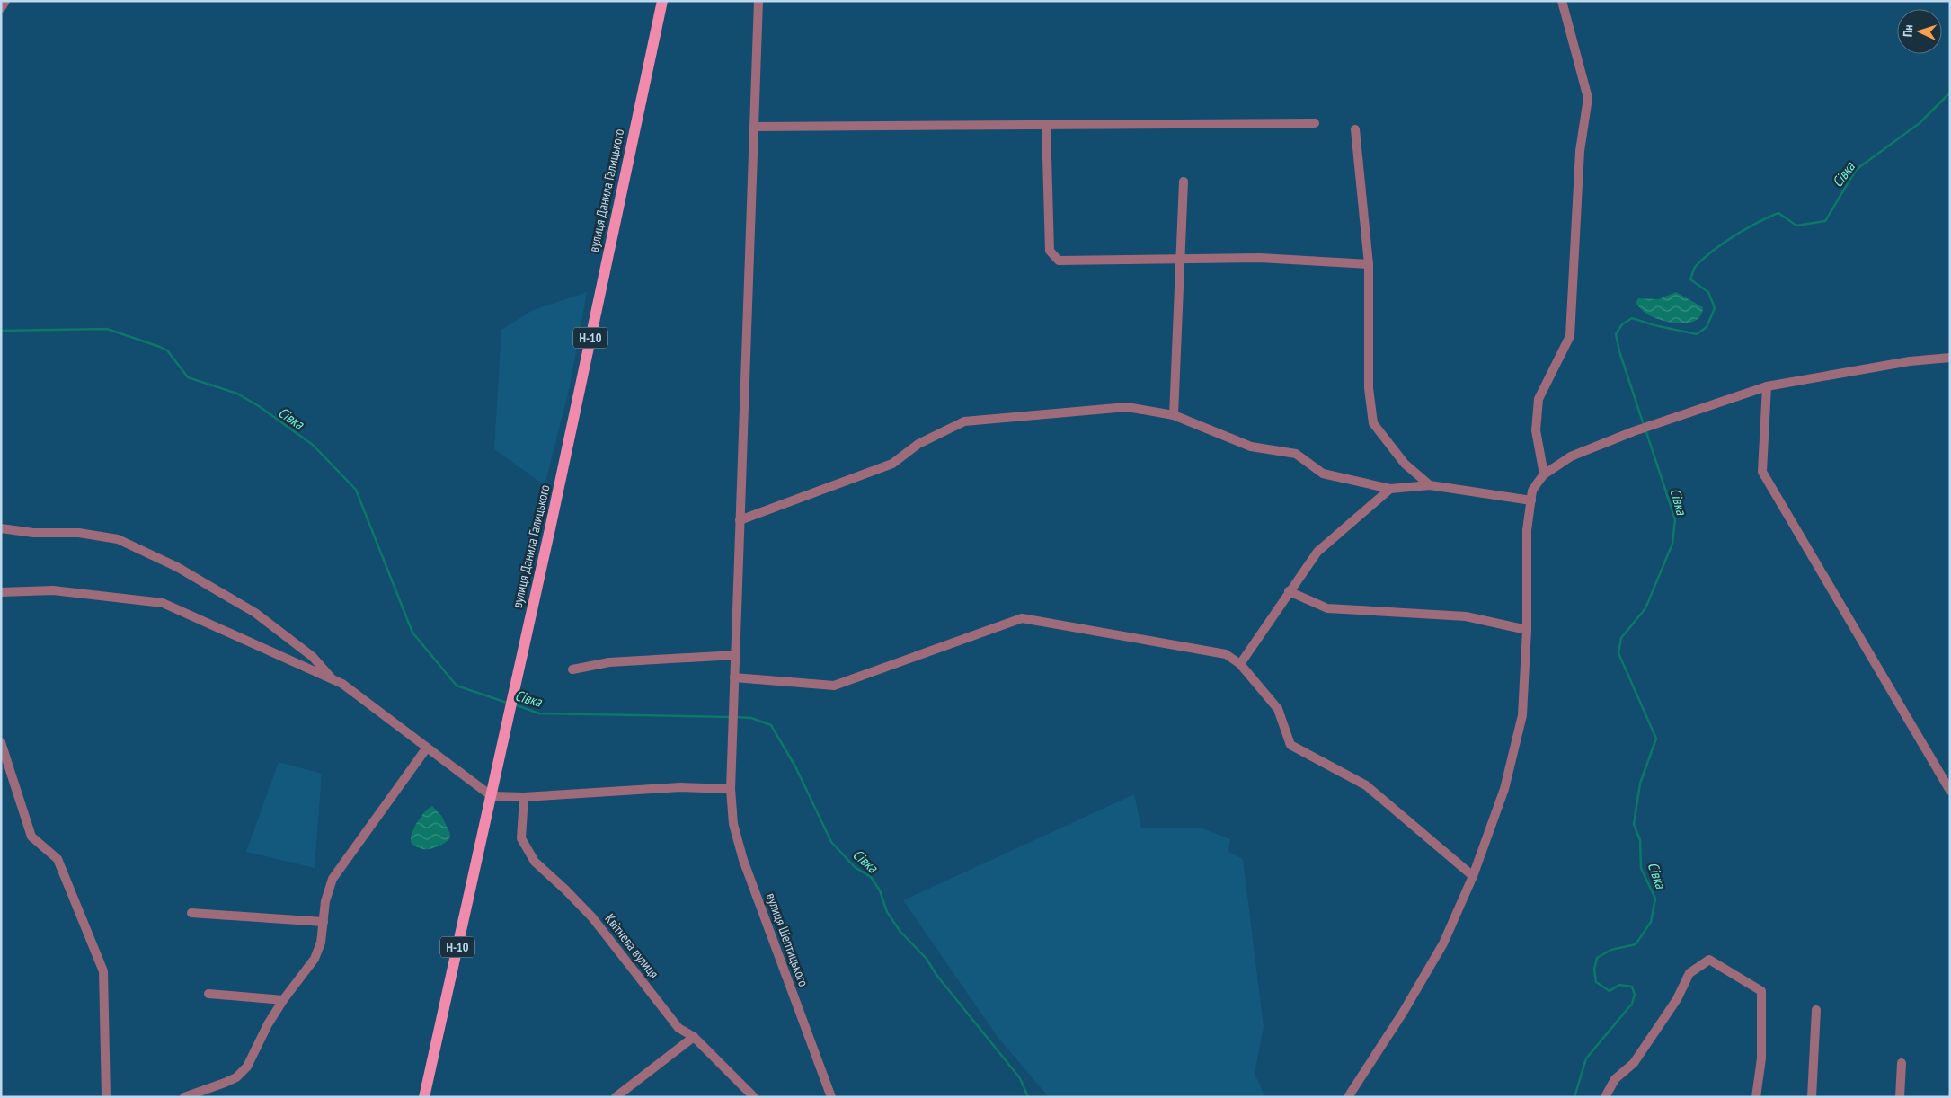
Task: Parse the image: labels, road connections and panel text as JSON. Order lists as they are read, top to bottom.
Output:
{
  "streets": {
    "main road": ["вулиця Данила Галицького", "Н-10"],
    "street": ["вулиця Шептицького", "Квітнева вулиця"]
  },
  "water": ["Сівка"],
  "north": "left"
}
